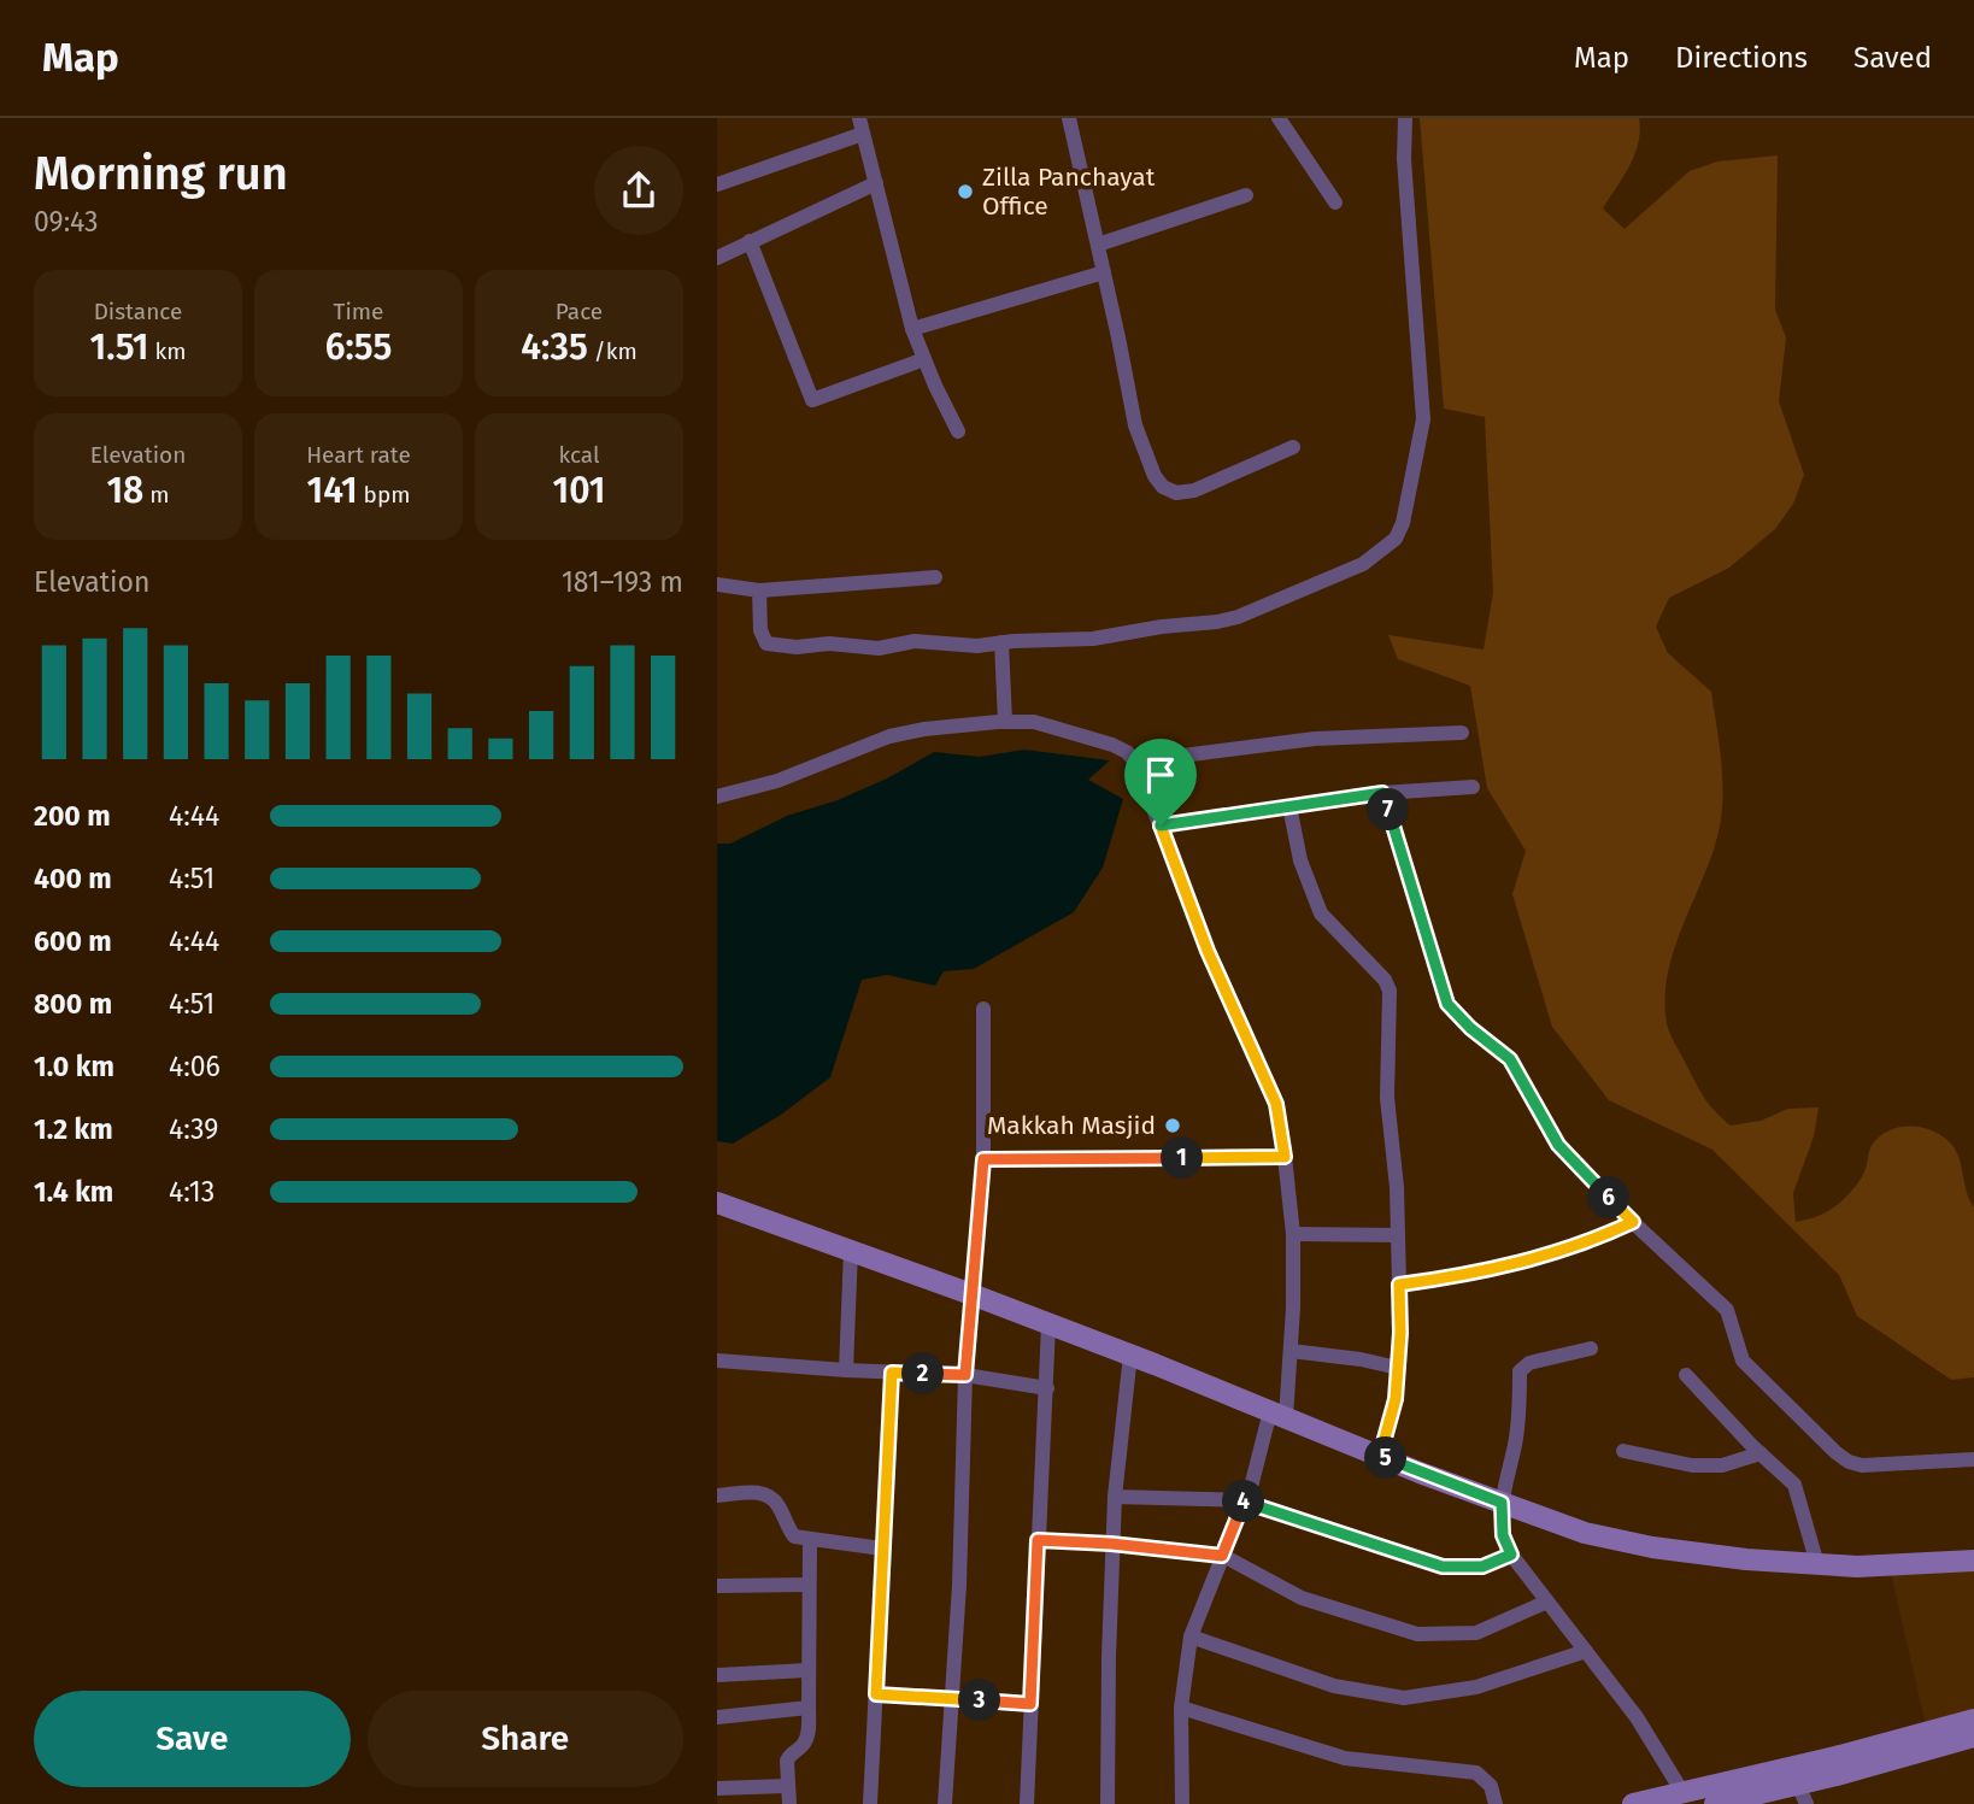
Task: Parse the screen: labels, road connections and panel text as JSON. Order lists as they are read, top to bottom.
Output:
{
  "places": ["Zilla Panchayat Office", "Makkah Masjid"],
  "page": {
    "header": "Map",
    "nav": ["Map", "Directions", "Saved"],
    "heading": ["Morning run", "09:43"],
    "stats": [
      ["Distance", "1.51 km"],
      ["Time", "6:55"],
      ["Pace", "4:35 /km"],
      ["Elevation", "18 m"],
      ["Heart rate", "141 bpm"],
      ["kcal", "101"]
    ],
    "chart": ["Elevation", "181–193 m"],
    "list": [
      {
        "name": "200 m",
        "note": "4:44"
      },
      {
        "name": "400 m",
        "note": "4:51"
      },
      {
        "name": "600 m",
        "note": "4:44"
      },
      {
        "name": "800 m",
        "note": "4:51"
      },
      {
        "name": "1.0 km",
        "note": "4:06"
      },
      {
        "name": "1.2 km",
        "note": "4:39"
      },
      {
        "name": "1.4 km",
        "note": "4:13"
      }
    ],
    "pins": [
      "7",
      "1",
      "6",
      "2",
      "5",
      "4",
      "3"
    ],
    "buttons": ["Save", "Share"]
  }
}
